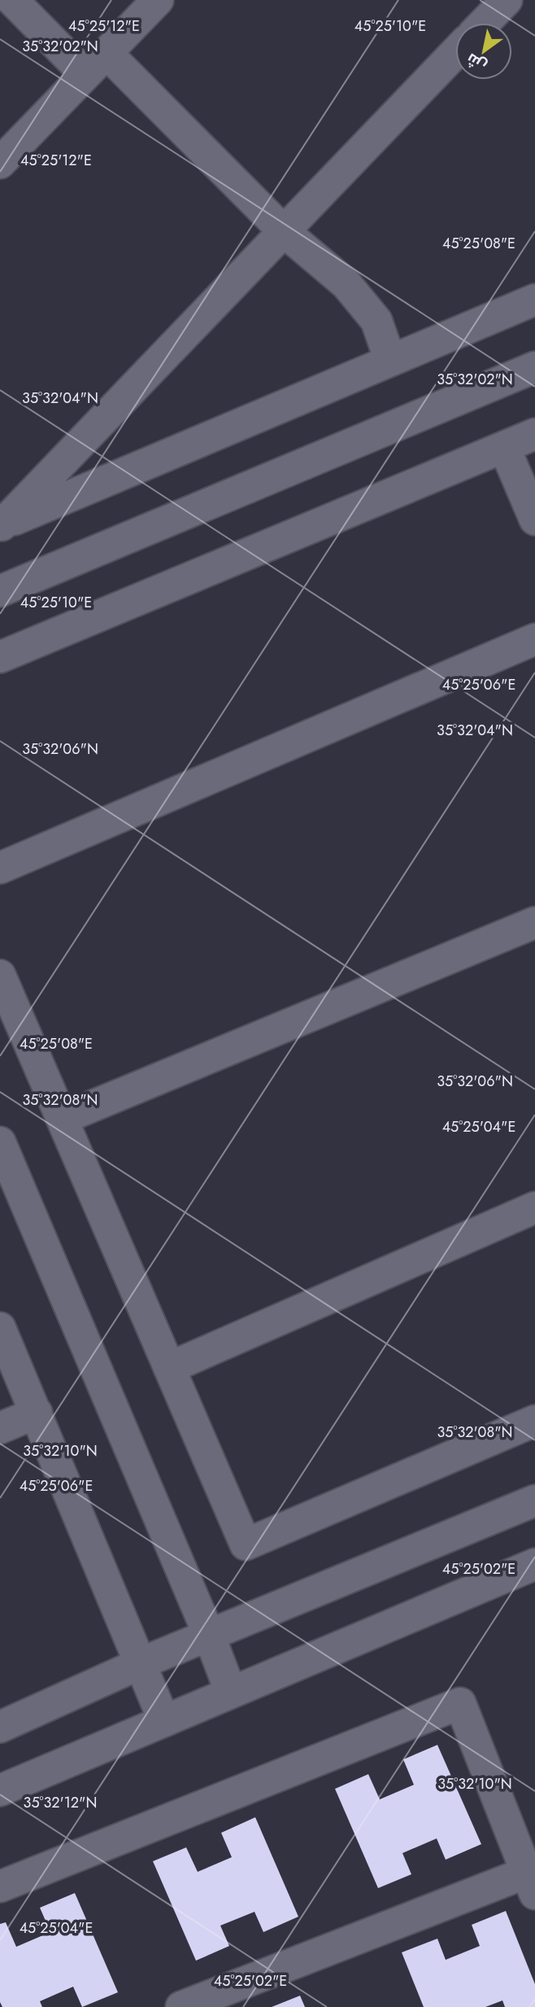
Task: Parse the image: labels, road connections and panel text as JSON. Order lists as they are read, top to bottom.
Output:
{
  "north": "bottom left",
  "coordinates": [
    "45°25'12\"E",
    "45°25'10\"E",
    "35°32'02\"N",
    "45°25'08\"E",
    "35°32'04\"N",
    "45°25'06\"E",
    "35°32'06\"N",
    "35°32'08\"N",
    "45°25'04\"E",
    "35°32'10\"N",
    "45°25'02\"E",
    "35°32'12\"N"
  ]
}
